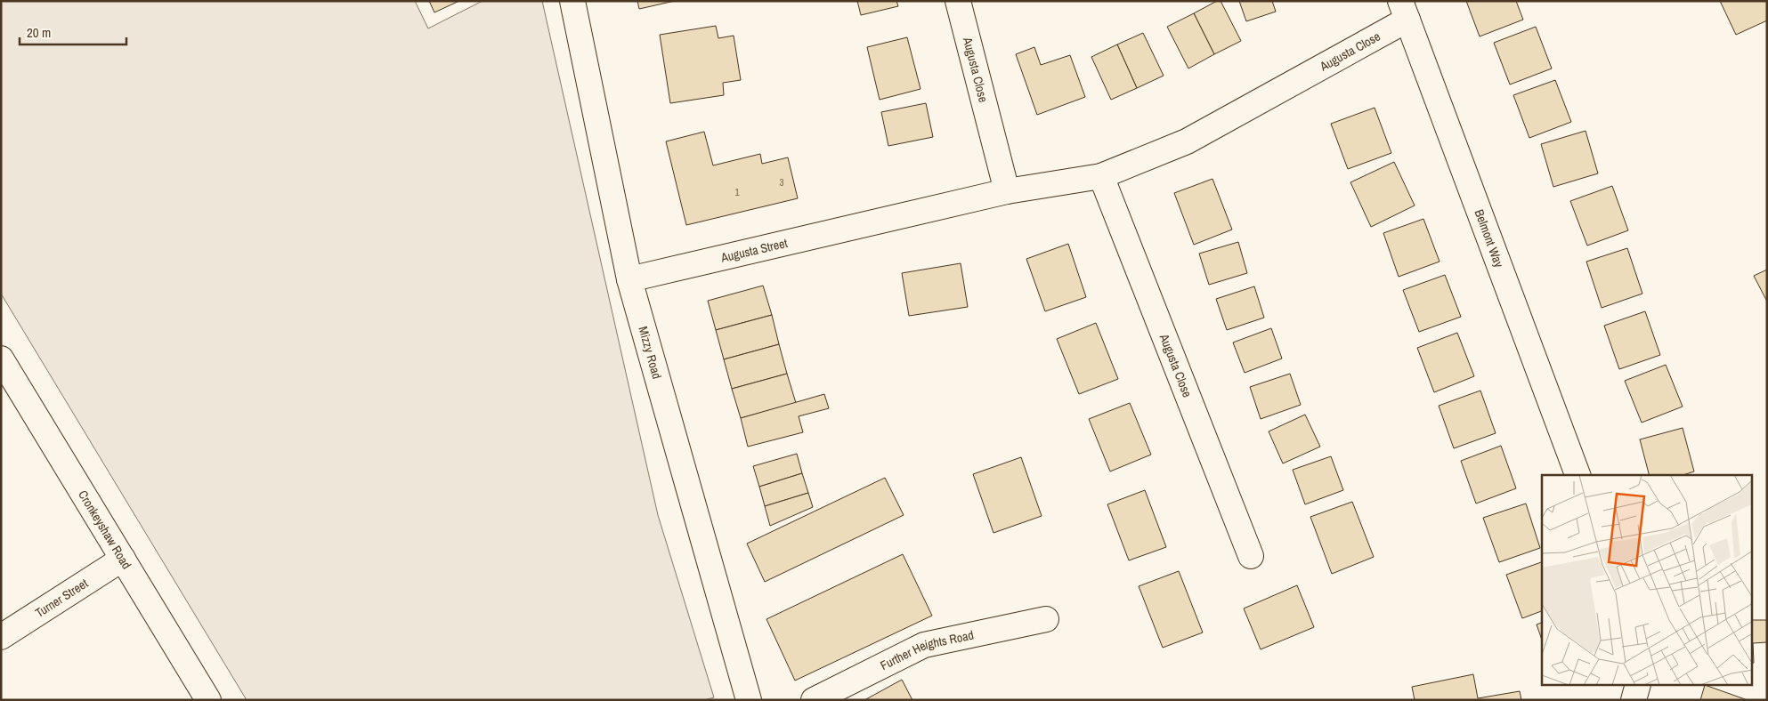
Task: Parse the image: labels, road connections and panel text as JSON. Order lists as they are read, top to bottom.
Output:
{
  "streets": {
    "street": [
      "Augusta Close",
      "Belmont Way",
      "Augusta Street",
      "Mizzy Road",
      "Cronkeyshaw Road",
      "Turner Street",
      "Further Heights Road"
    ]
  },
  "crossings": [
    ["Augusta Close", "Belmont Way"],
    ["Augusta Close", "Augusta Street"],
    ["Augusta Street", "Mizzy Road"],
    ["Cronkeyshaw Road", "Turner Street"]
  ],
  "house_numbers": ["3", "1"],
  "scale_bar": "20 m"
}
